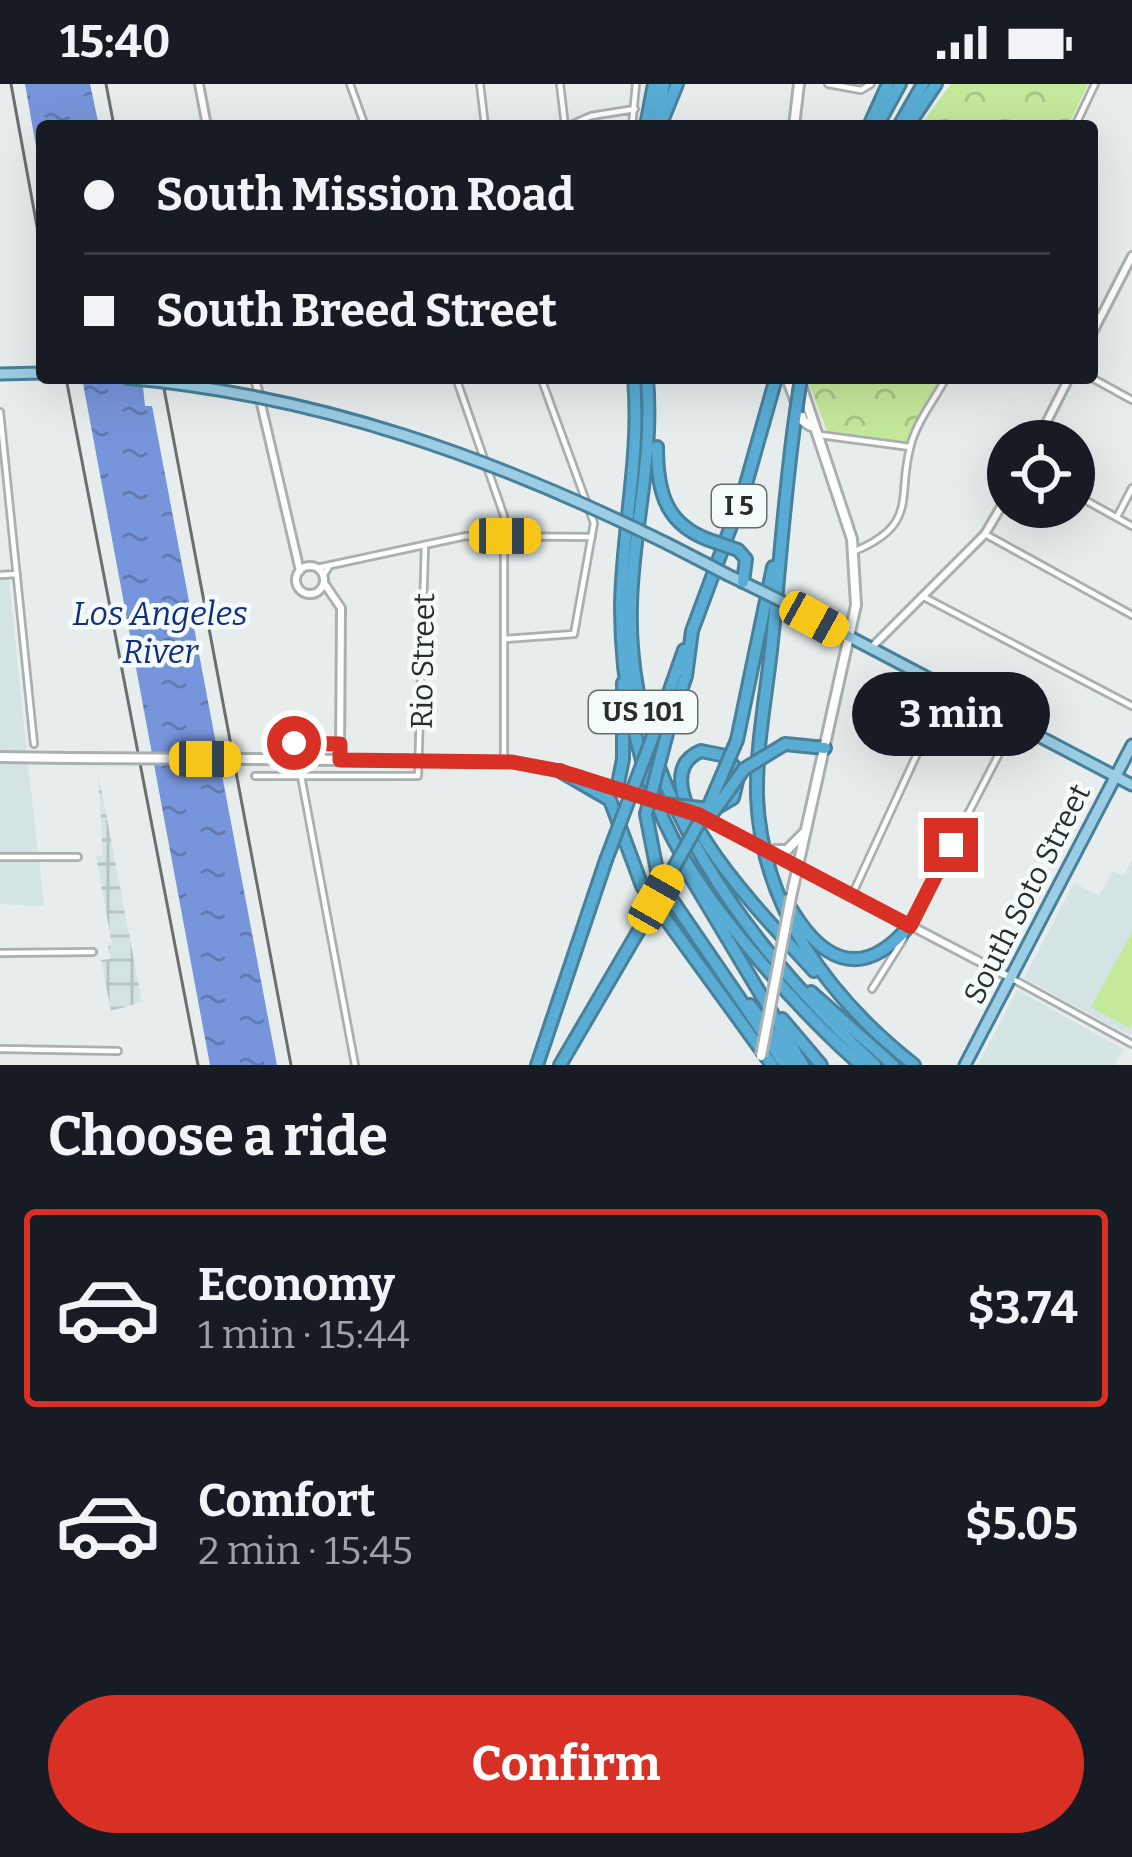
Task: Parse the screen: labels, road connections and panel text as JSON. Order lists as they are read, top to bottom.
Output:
{
  "streets": {
    "highway": ["I 5", "US 101"],
    "main road": ["South Soto Street"],
    "street": ["Rio Street"]
  },
  "water": ["Los Angeles River"],
  "page": {
    "status": "15:40",
    "banner": ["South Mission Road", "South Breed Street"],
    "bubble": "3 min",
    "heading": "Choose a ride",
    "list": [
      {
        "name": "Economy",
        "note": "1 min · 15:44",
        "value": "$3.74"
      },
      {
        "name": "Comfort",
        "note": "2 min · 15:45",
        "value": "$5.05"
      }
    ],
    "buttons": "Confirm"
  }
}
